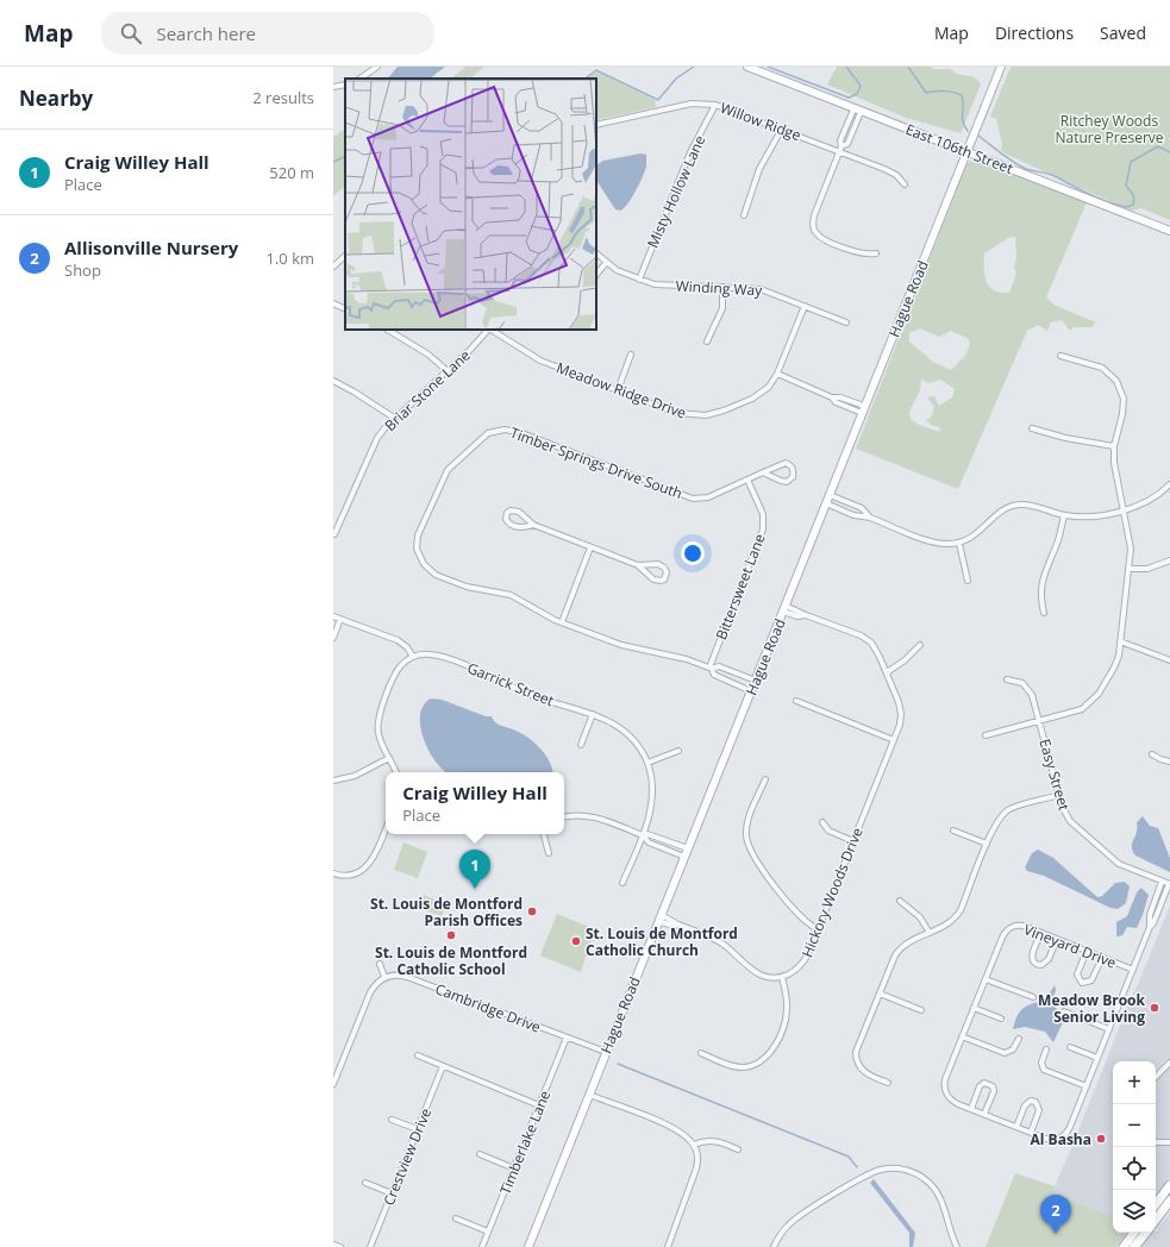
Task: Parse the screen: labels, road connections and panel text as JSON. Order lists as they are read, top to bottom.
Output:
{
  "streets": {
    "street": [
      "Willow Ridge",
      "East 106th Street",
      "Misty Hollow Lane",
      "Winding Way",
      "Hague Road",
      "Briar Stone Lane",
      "Meadow Ridge Drive",
      "Timber Springs Drive South",
      "Bittersweet Lane",
      "Garrick Street",
      "Easy Street",
      "Hickory Woods Drive",
      "Vineyard Drive",
      "Cambridge Drive",
      "Timberlake Lane",
      "Crestview Drive"
    ]
  },
  "crossings": [
    ["Willow Ridge", "Misty Hollow Lane"],
    ["East 106th Street", "Hague Road"],
    ["Misty Hollow Lane", "Winding Way"],
    ["Winding Way", "Meadow Ridge Drive"],
    ["Hague Road", "Hickory Woods Drive"],
    ["Hague Road", "Cambridge Drive"],
    ["Timber Springs Drive South", "Bittersweet Lane"],
    ["Cambridge Drive", "Timberlake Lane"]
  ],
  "parks": ["Ritchey Woods Nature Preserve"],
  "places": [
    "St. Louis de Montford Parish Offices",
    "St. Louis de Montford Catholic School",
    "St. Louis de Montford Catholic Church",
    "Meadow Brook Senior Living",
    "Al Basha"
  ],
  "page": {
    "header": "Map",
    "search": "Search here",
    "nav": ["Map", "Directions", "Saved"],
    "heading": ["Nearby", "2 results"],
    "list": [
      {
        "mark": "1",
        "name": "Craig Willey Hall",
        "note": "Place",
        "value": "520 m"
      },
      {
        "mark": "2",
        "name": "Allisonville Nursery",
        "note": "Shop",
        "value": "1.0 km"
      }
    ],
    "popup": ["Craig Willey Hall", "Place"],
    "pins": ["1", "2"],
    "map_buttons": ["+", "−"]
  }
}
